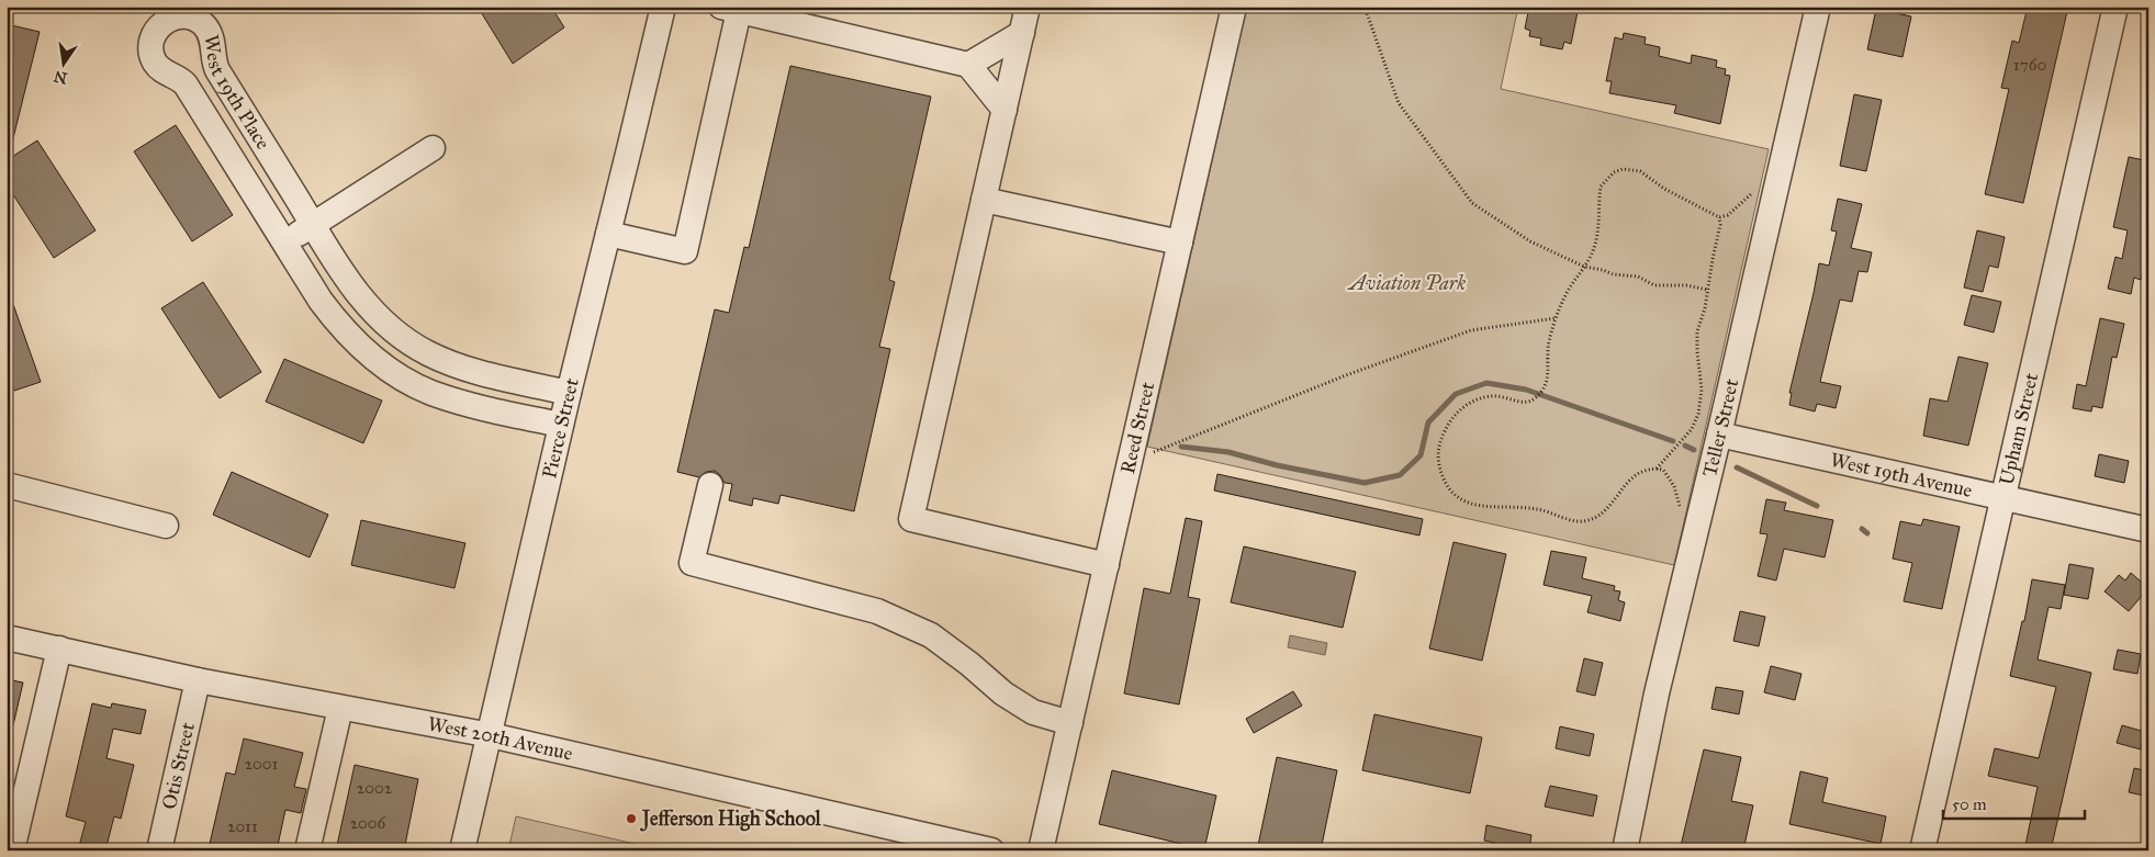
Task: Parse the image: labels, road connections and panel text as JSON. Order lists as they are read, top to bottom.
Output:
{
  "streets": {
    "street": [
      "West 19th Place",
      "Pierce Street",
      "Teller Street",
      "Reed Street",
      "Upham Street",
      "West 19th Avenue",
      "West 20th Avenue",
      "Otis Street"
    ]
  },
  "crossings": [
    ["West 19th Place", "Pierce Street"],
    ["Pierce Street", "West 20th Avenue"],
    ["Teller Street", "West 19th Avenue"],
    ["Upham Street", "West 19th Avenue"],
    ["West 20th Avenue", "Otis Street"]
  ],
  "parks": ["Aviation Park"],
  "places": ["Jefferson High School"],
  "house_numbers": [
    "1760",
    "2001",
    "2002",
    "2006",
    "2011"
  ],
  "scale_bar": "50 m",
  "north": "bottom"
}
